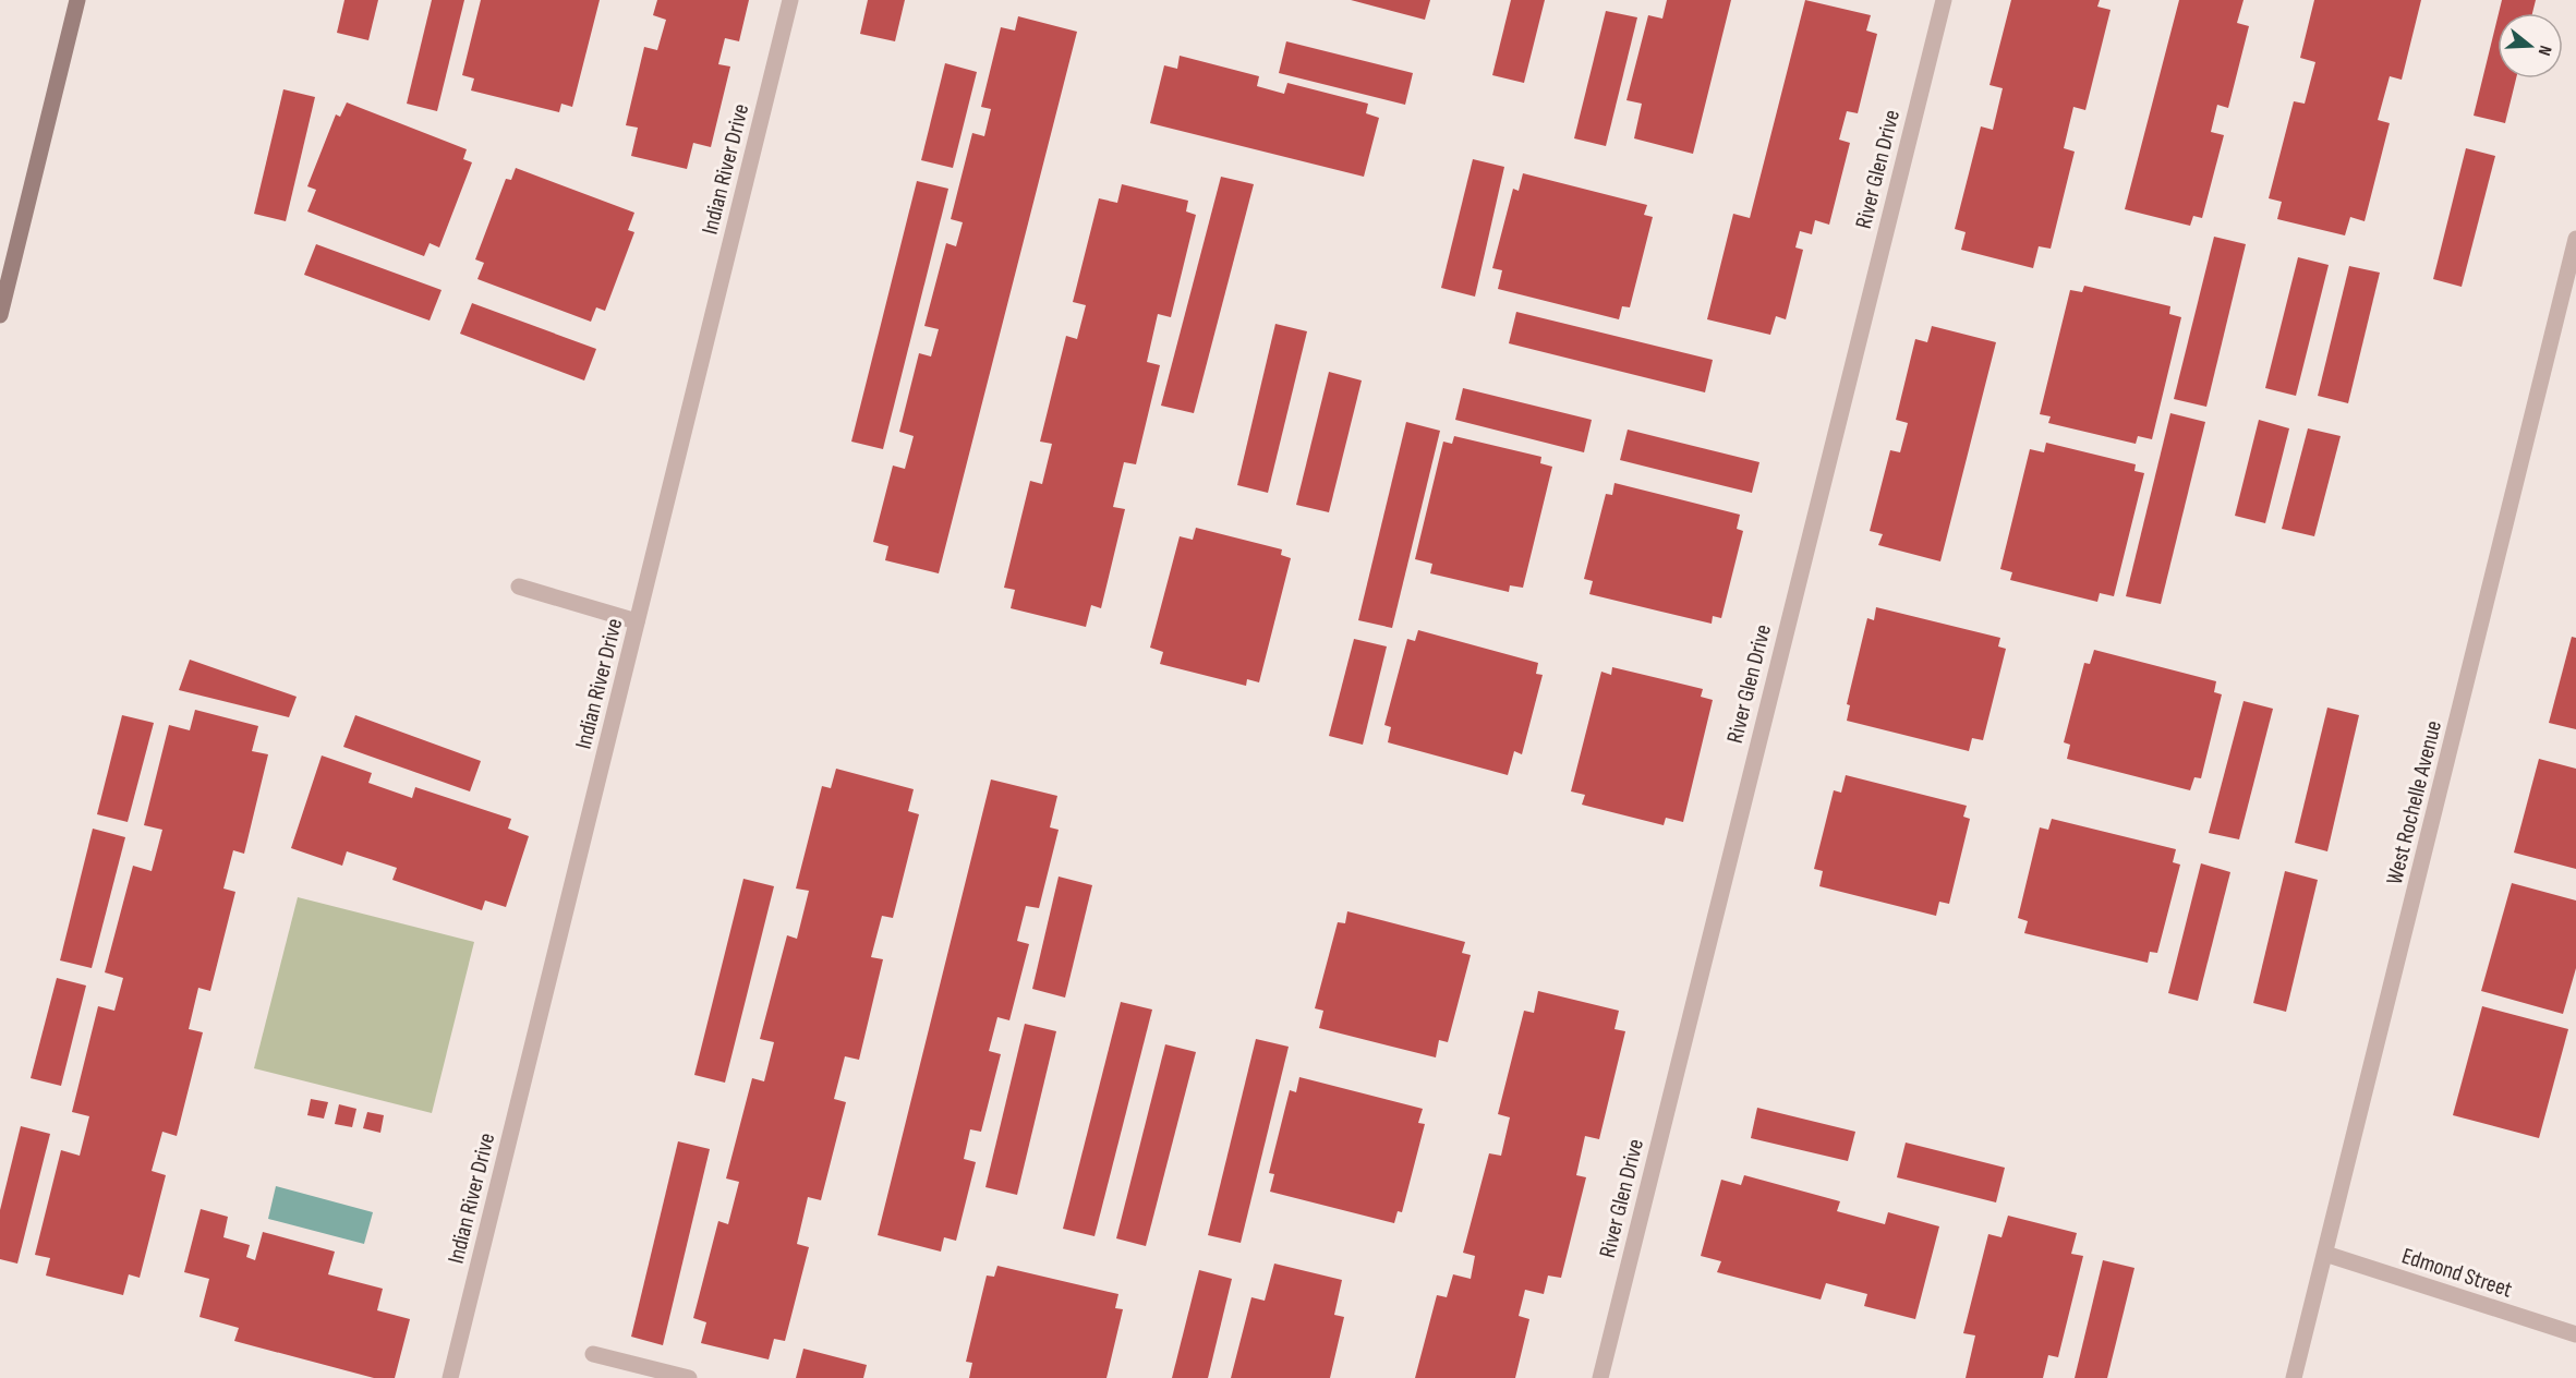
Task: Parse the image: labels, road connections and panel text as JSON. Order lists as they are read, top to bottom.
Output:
{
  "streets": {
    "street": [
      "Indian River Drive",
      "River Glen Drive",
      "West Rochelle Avenue",
      "Edmond Street"
    ]
  },
  "crossings": [
    ["West Rochelle Avenue", "Edmond Street"]
  ],
  "north": "right"
}
